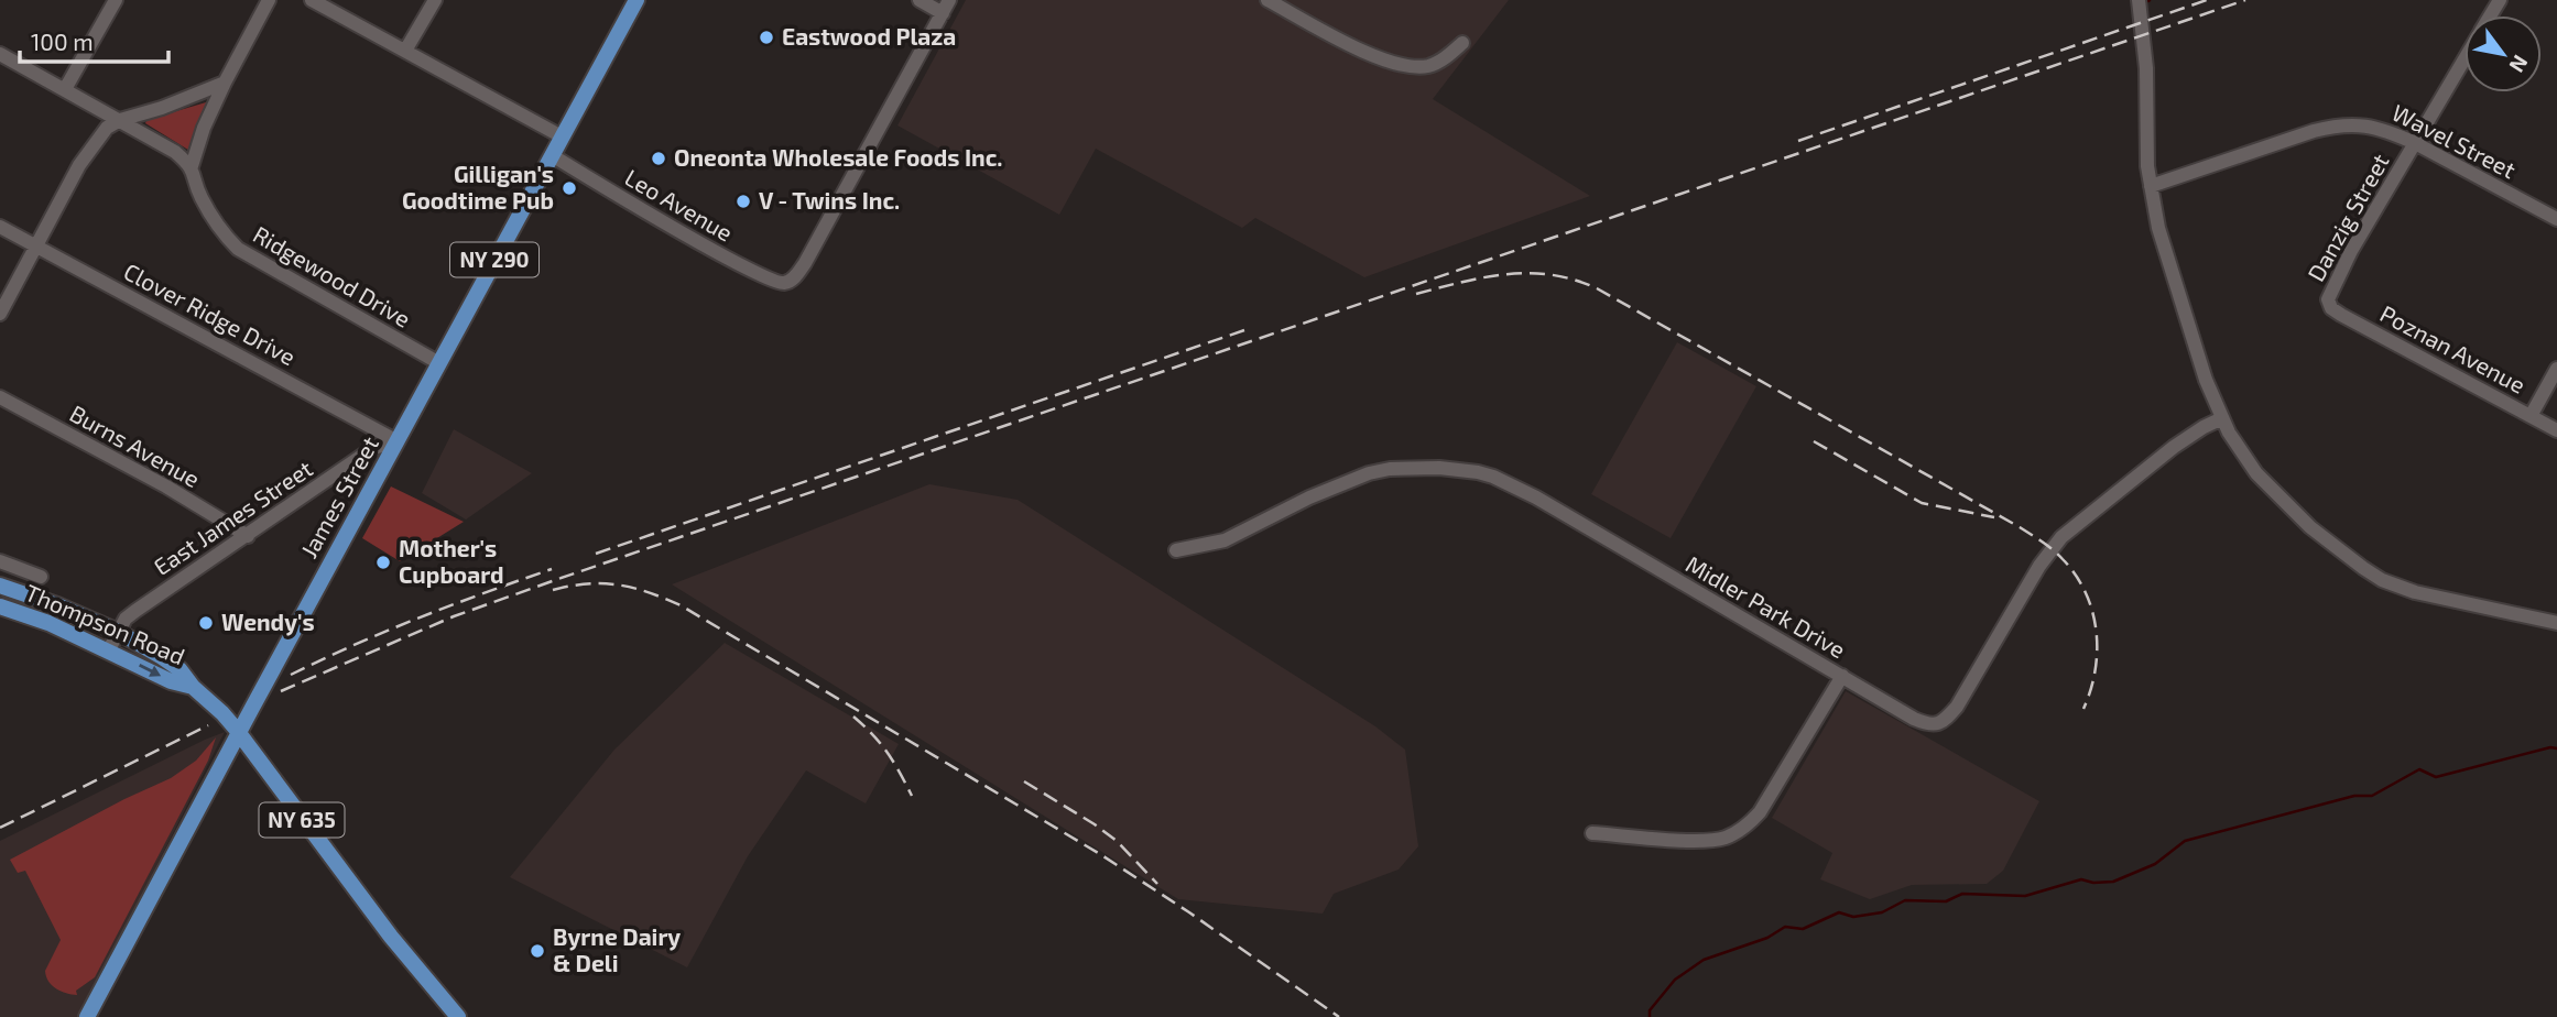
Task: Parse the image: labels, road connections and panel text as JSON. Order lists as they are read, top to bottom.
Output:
{
  "streets": {
    "main road": [
      "NY 290",
      "James Street",
      "Thompson Road",
      "NY 635"
    ],
    "street": [
      "Wavel Street",
      "Leo Avenue",
      "Danzig Street",
      "Ridgewood Drive",
      "Clover Ridge Drive",
      "Poznan Avenue",
      "Burns Avenue",
      "East James Street",
      "Midler Park Drive"
    ]
  },
  "crossings": [
    ["Wavel Street", "Danzig Street"],
    ["Leo Avenue", "James Street"],
    ["Danzig Street", "Poznan Avenue"],
    ["Ridgewood Drive", "James Street"],
    ["Clover Ridge Drive", "James Street"],
    ["Clover Ridge Drive", "East James Street"],
    ["Burns Avenue", "East James Street"],
    ["James Street", "East James Street"],
    ["James Street", "Thompson Road"],
    ["East James Street", "Thompson Road"]
  ],
  "places": [
    "Eastwood Plaza",
    "Oneonta Wholesale Foods Inc.",
    "Gilligan's Goodtime Pub",
    "V - Twins Inc.",
    "Mother's Cupboard",
    "Wendy's",
    "Byrne Dairy & Deli"
  ],
  "scale_bar": "100 m",
  "north": "bottom right"
}
